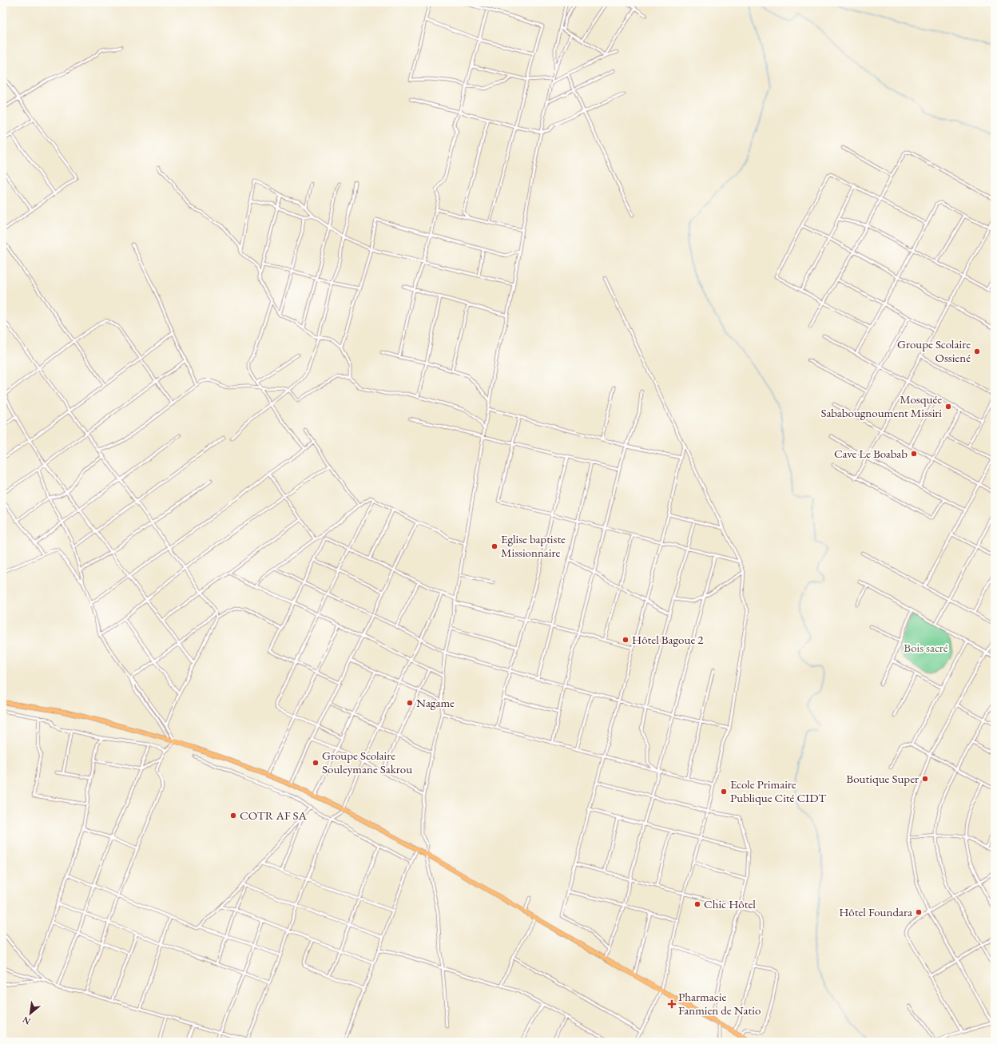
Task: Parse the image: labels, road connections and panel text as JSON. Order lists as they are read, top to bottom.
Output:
{
  "parks": ["Bois sacré"],
  "places": {
    "other": [
      "Groupe Scolaire Ossiené",
      "Mosquée Sababougnoument Missiri",
      "Cave Le Boabab",
      "Eglise baptiste Missionnaire",
      "Hôtel Bagoue 2",
      "Nagame",
      "Groupe Scolaire Souleymane Sakrou",
      "Boutique Super",
      "Ecole Primaire Publique Cité CIDT",
      "COTR AF SA",
      "Chic Hôtel",
      "Hôtel Foundara"
    ],
    "health": ["Pharmacie Fanmien de Natio"]
  },
  "north": "bottom left"
}
